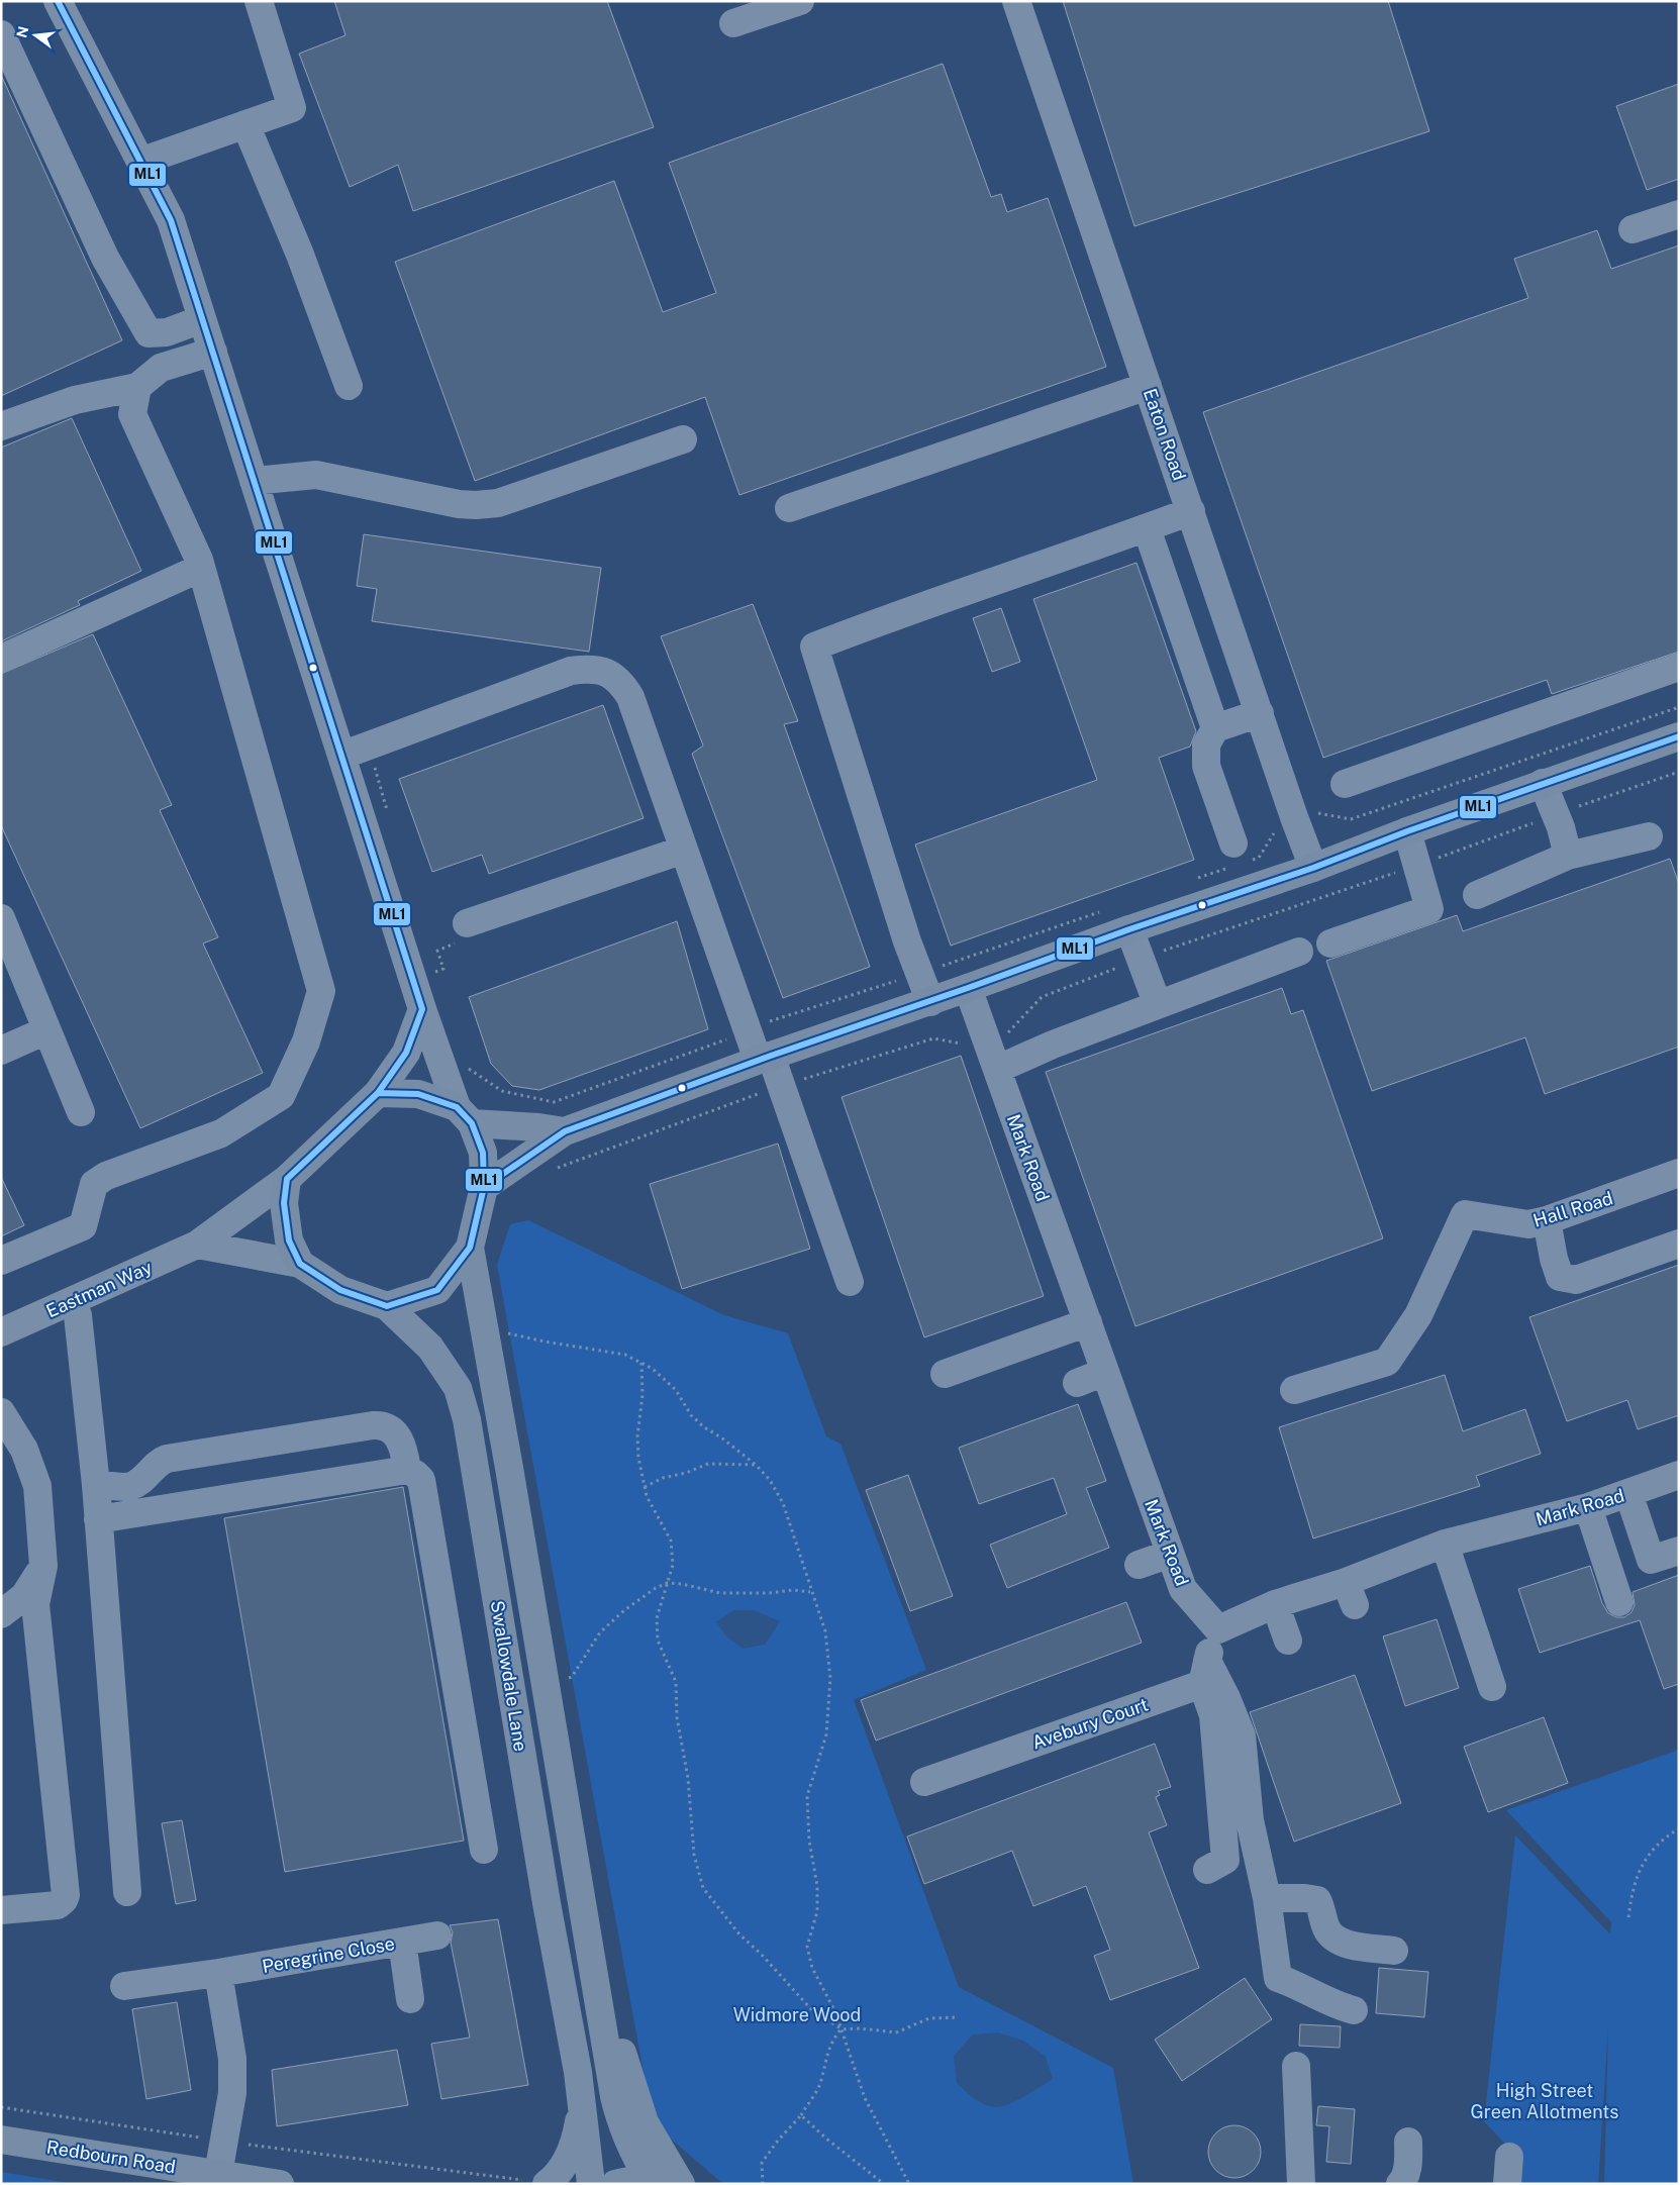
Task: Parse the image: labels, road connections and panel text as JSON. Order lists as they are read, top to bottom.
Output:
{
  "streets": {
    "main road": ["Swallowdale Lane", "Redbourn Road"],
    "street": [
      "Eaton Road",
      "Mark Road",
      "Hall Road",
      "Eastman Way",
      "Avebury Court",
      "Peregrine Close"
    ]
  },
  "parks": ["Widmore Wood", "High Street Green Allotments"],
  "lines": ["transit line ML1"],
  "north": "left"
}
